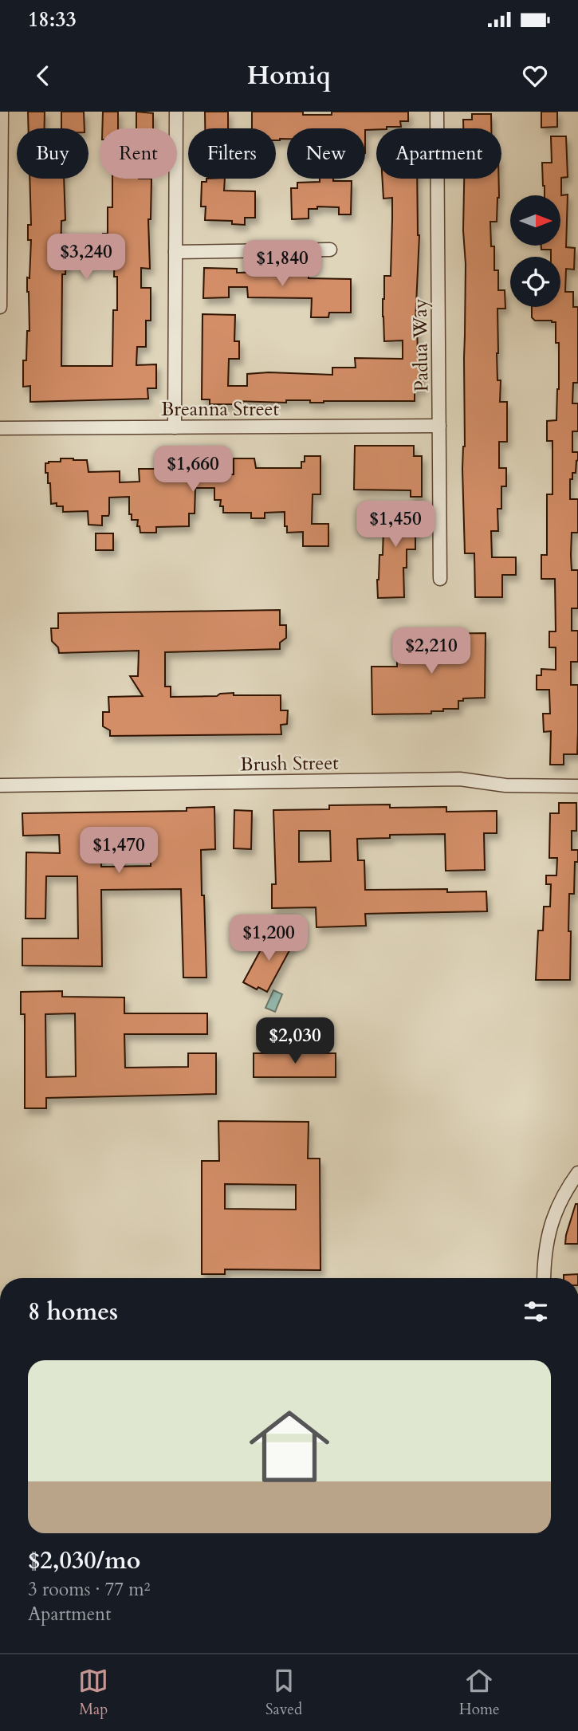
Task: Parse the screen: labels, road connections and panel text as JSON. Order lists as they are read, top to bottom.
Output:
{
  "streets": {
    "street": ["Padua Way", "Breanna Street", "Brush Street"]
  },
  "crossings": [
    ["Padua Way", "Breanna Street"]
  ],
  "north": "right",
  "page": {
    "status": "18:33",
    "header": "Homiq",
    "chip": [
      "Buy",
      "Rent",
      "Filters",
      "New",
      "Apartment"
    ],
    "price": [
      "$3,240",
      "$1,840",
      "$1,660",
      "$1,450",
      "$2,210",
      "$1,470",
      "$1,200",
      "$2,030"
    ],
    "heading": "8 homes",
    "list": [
      {
        "name": "$2,030/mo",
        "note": "3 rooms · 77 m² · Apartment"
      }
    ],
    "tabs": ["Map", "Saved", "Home"]
  }
}
